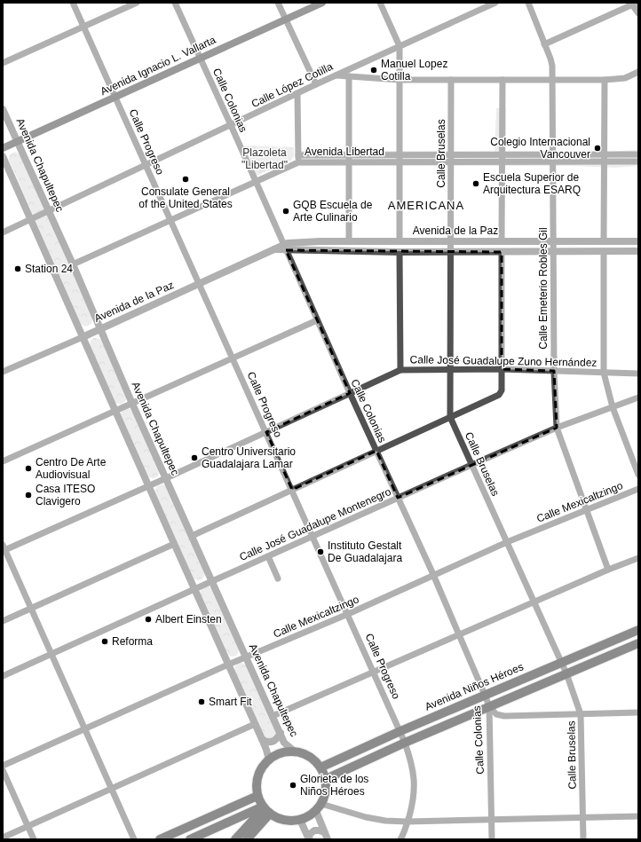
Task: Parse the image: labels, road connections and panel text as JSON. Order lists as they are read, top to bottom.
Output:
{
  "streets": {
    "main road": ["Avenida Ignacio L. Vallarta", "Avenida Niños Héroes"],
    "street": [
      "Calle López Cotilla",
      "Calle Colonias",
      "Calle Progreso",
      "Avenida Libertad",
      "Calle Bruselas",
      "Avenida Chapultepec",
      "Avenida de la Paz",
      "Calle Emeterio Robles Gil",
      "Calle José Guadalupe Zuno Hernández",
      "Calle Mexicaltzingo",
      "Calle José Guadalupe Montenegro"
    ]
  },
  "crossings": [
    ["Avenida Ignacio L. Vallarta", "Calle Colonias"],
    ["Avenida Ignacio L. Vallarta", "Calle Progreso"],
    ["Avenida Ignacio L. Vallarta", "Avenida Chapultepec"],
    ["Calle López Cotilla", "Calle Colonias"],
    ["Calle López Cotilla", "Calle Progreso"],
    ["Calle López Cotilla", "Avenida Chapultepec"],
    ["Calle Colonias", "Avenida Libertad"],
    ["Calle Colonias", "Avenida de la Paz"],
    ["Calle Colonias", "Calle José Guadalupe Zuno Hernández"],
    ["Calle Colonias", "Calle Mexicaltzingo"],
    ["Calle Colonias", "Calle José Guadalupe Montenegro"],
    ["Calle Colonias", "Avenida Niños Héroes"],
    ["Calle Progreso", "Avenida Libertad"],
    ["Calle Progreso", "Avenida de la Paz"],
    ["Calle Progreso", "Calle José Guadalupe Zuno Hernández"],
    ["Calle Progreso", "Calle Mexicaltzingo"],
    ["Calle Progreso", "Calle José Guadalupe Montenegro"],
    ["Calle Progreso", "Avenida Niños Héroes"],
    ["Avenida Libertad", "Calle Bruselas"],
    ["Avenida Libertad", "Avenida Chapultepec"],
    ["Avenida Libertad", "Calle Emeterio Robles Gil"],
    ["Calle Bruselas", "Avenida de la Paz"],
    ["Calle Bruselas", "Calle José Guadalupe Zuno Hernández"],
    ["Calle Bruselas", "Calle Mexicaltzingo"],
    ["Calle Bruselas", "Calle José Guadalupe Montenegro"],
    ["Calle Bruselas", "Avenida Niños Héroes"],
    ["Avenida Chapultepec", "Avenida de la Paz"],
    ["Avenida Chapultepec", "Calle José Guadalupe Zuno Hernández"],
    ["Avenida Chapultepec", "Calle Mexicaltzingo"],
    ["Avenida Chapultepec", "Calle José Guadalupe Montenegro"],
    ["Avenida Chapultepec", "Avenida Niños Héroes"],
    ["Avenida de la Paz", "Calle Emeterio Robles Gil"],
    ["Calle Emeterio Robles Gil", "Calle José Guadalupe Zuno Hernández"],
    ["Calle Emeterio Robles Gil", "Calle Mexicaltzingo"],
    ["Calle Emeterio Robles Gil", "Calle José Guadalupe Montenegro"]
  ],
  "districts": ["AMERICANA"],
  "parks": ["Plazoleta \"Libertad\""],
  "places": [
    "Manuel Lopez Cotilla",
    "Colegio Internacional Vancouver",
    "Consulate General of the United States",
    "Escuela Superior de Arquitectura ESARQ",
    "GQB Escuela de Arte Culinario",
    "Station 24",
    "Centro Universitario Guadalajara Lamar",
    "Centro De Arte Audiovisual",
    "Casa ITESO Clavigero",
    "Instituto Gestalt De Guadalajara",
    "Albert Einsten",
    "Reforma",
    "Smart Fit",
    "Glorieta de los Niños Héroes"
  ]
}
